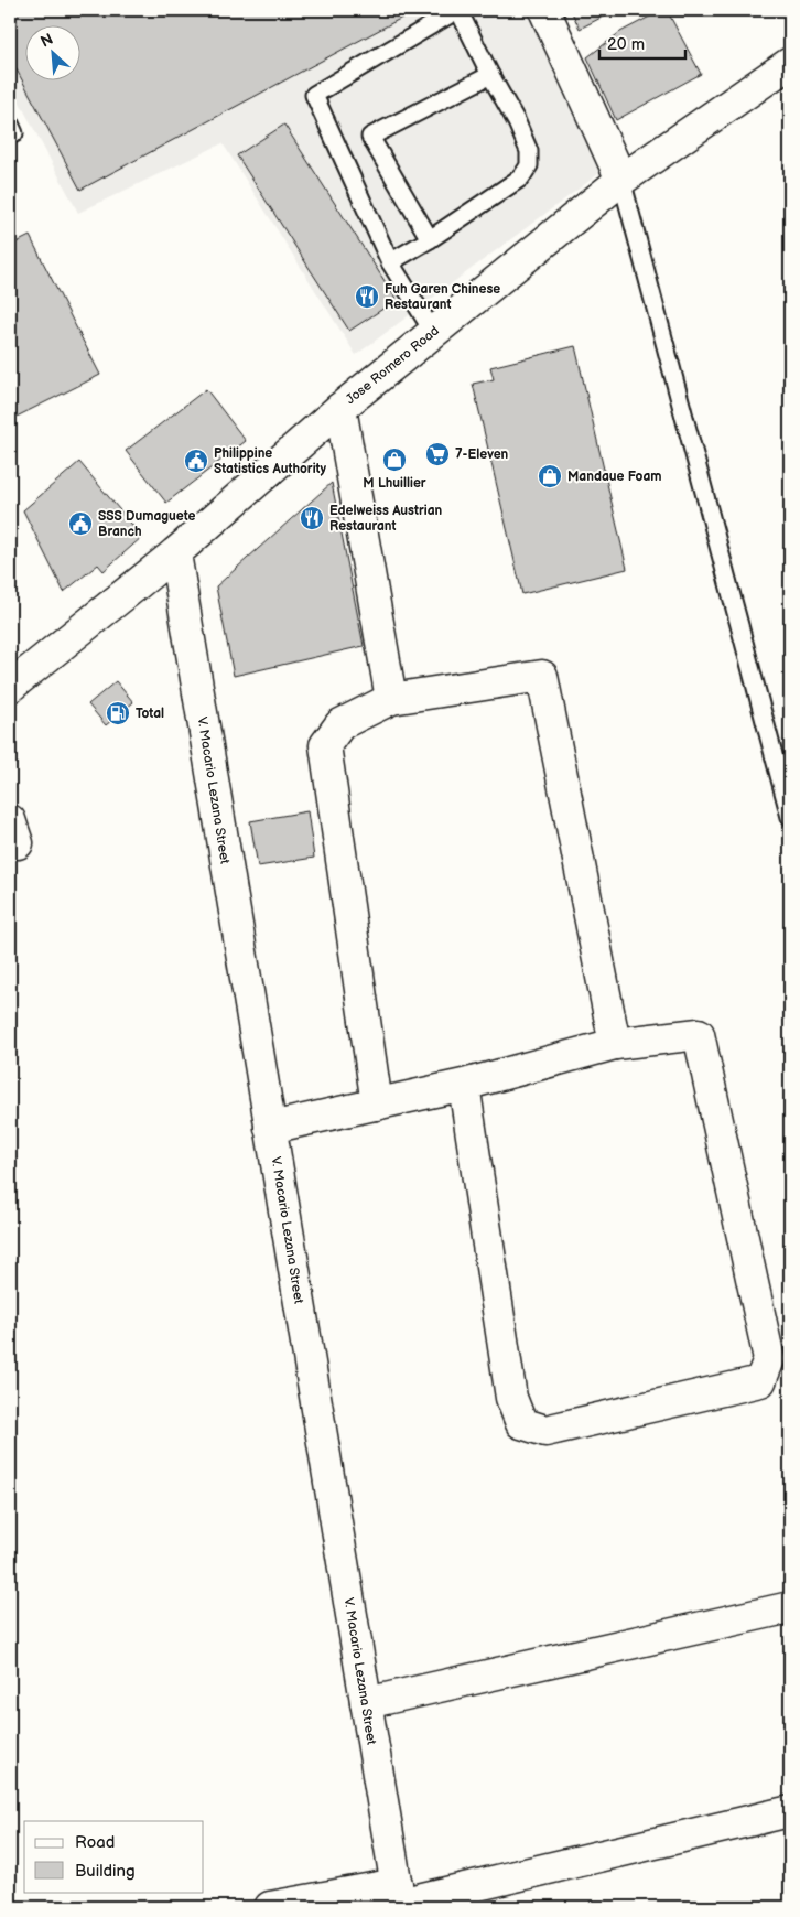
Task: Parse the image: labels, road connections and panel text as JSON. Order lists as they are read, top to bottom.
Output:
{
  "streets": {
    "street": ["Jose Romero Road", "V. Macario Lezana Street"]
  },
  "crossings": [
    ["Jose Romero Road", "V. Macario Lezana Street"]
  ],
  "places": {
    "restaurant": ["Fuh Garen Chinese Restaurant", "Edelweiss Austrian Restaurant"],
    "supermarket": ["7-Eleven"],
    "shop": ["M Lhuillier", "Mandaue Foam"],
    "public building": ["Philippine Statistics Authority", "SSS Dumaguete Branch"],
    "fuel station": ["Total"]
  },
  "legend": ["Road", "Building"],
  "scale_bar": "20 m",
  "north": "top left"
}
